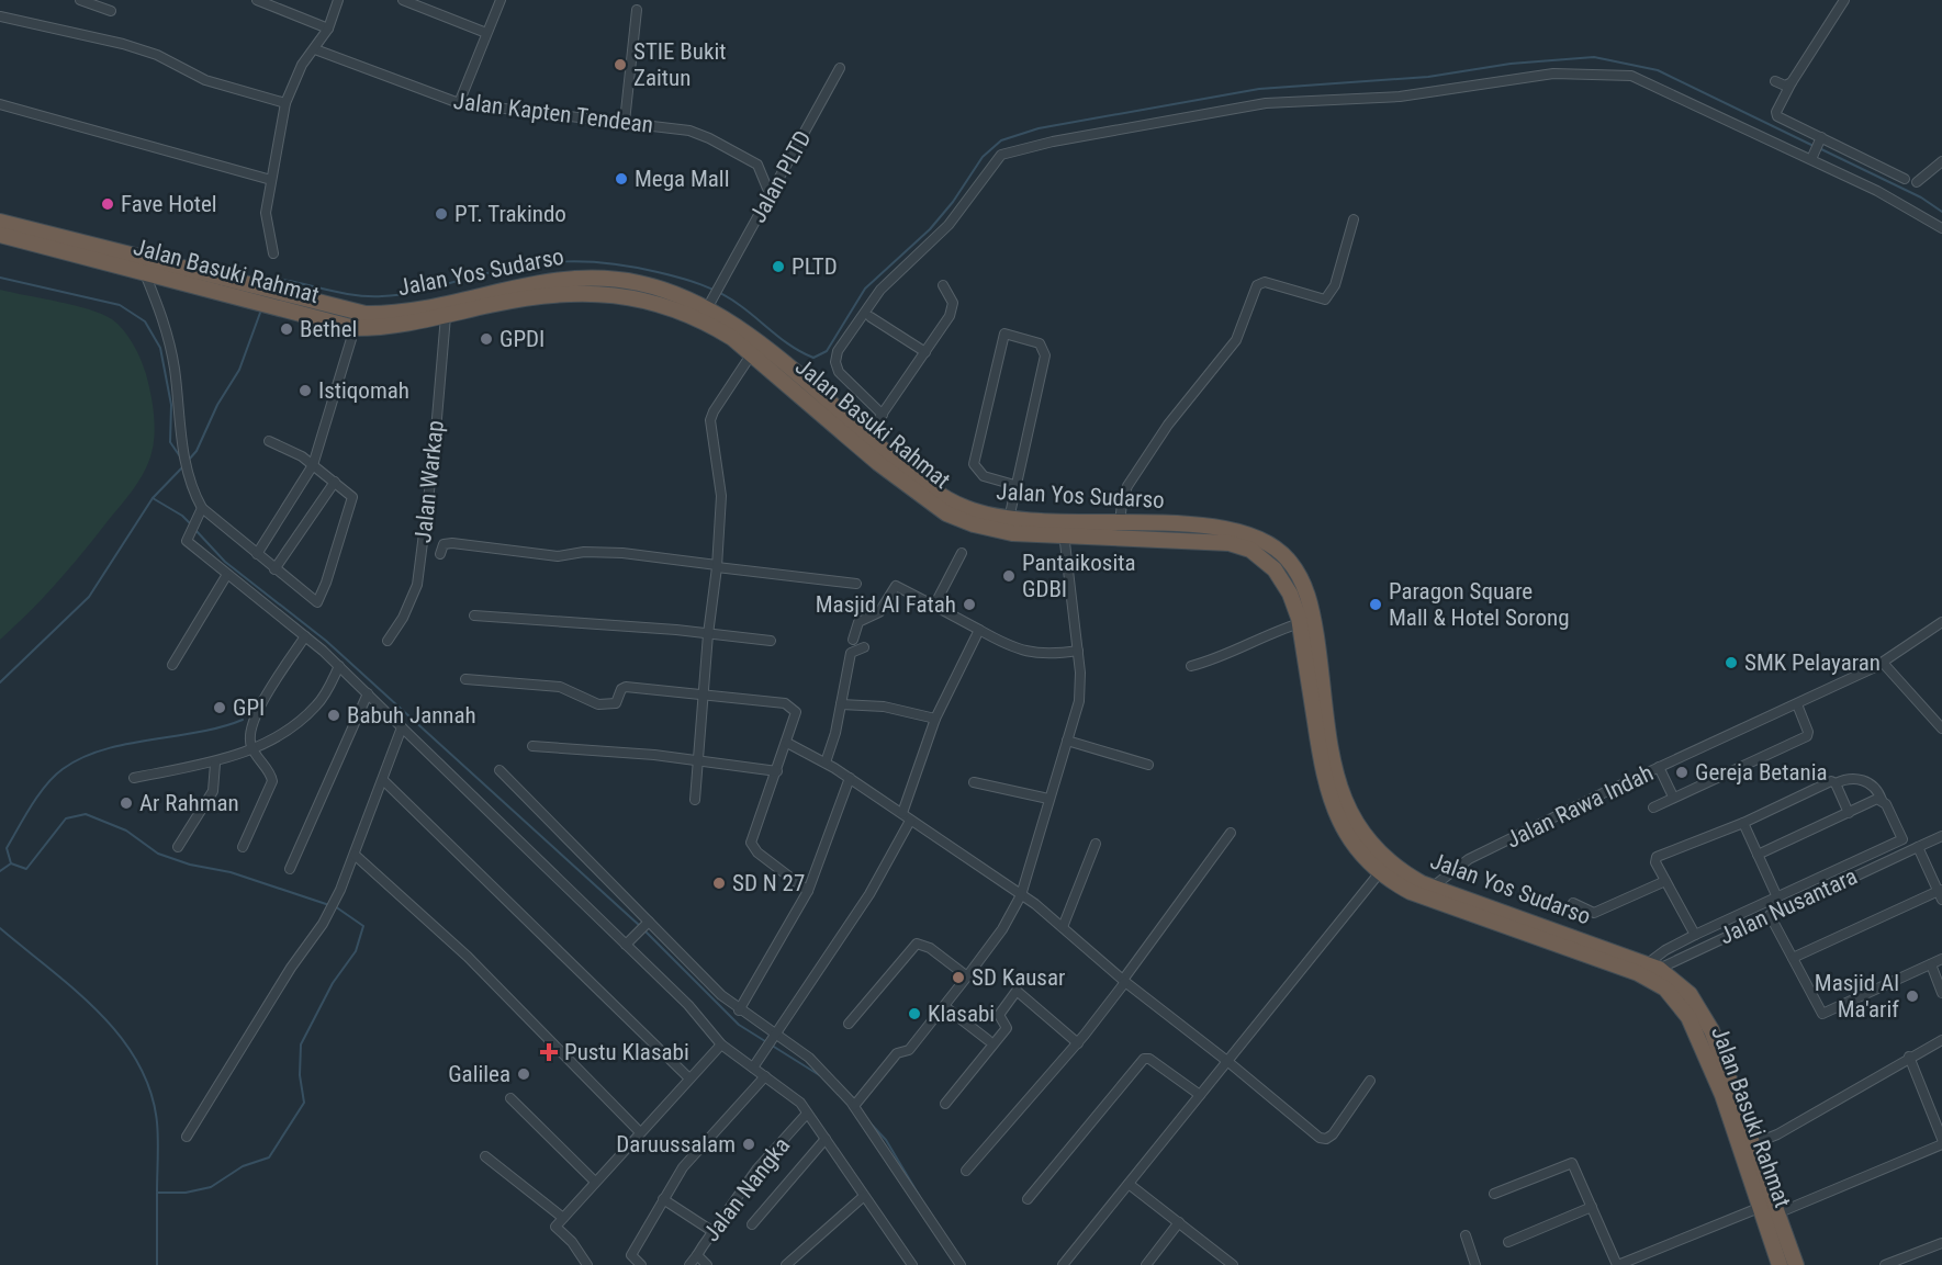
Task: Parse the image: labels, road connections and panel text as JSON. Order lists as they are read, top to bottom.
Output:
{
  "streets": {
    "highway": ["Jalan Basuki Rahmat", "Jalan Yos Sudarso"],
    "street": [
      "Jalan Kapten Tendean",
      "Jalan PLTD",
      "Jalan Warkap",
      "Jalan Rawa Indah",
      "Jalan Nusantara",
      "Jalan Nangka"
    ]
  },
  "crossings": [
    ["Jalan Kapten Tendean", "Jalan PLTD"],
    ["Jalan PLTD", "Jalan Basuki Rahmat"],
    ["Jalan PLTD", "Jalan Yos Sudarso"],
    ["Jalan Basuki Rahmat", "Jalan Yos Sudarso"],
    ["Jalan Basuki Rahmat", "Jalan Warkap"],
    ["Jalan Yos Sudarso", "Jalan Rawa Indah"],
    ["Jalan Yos Sudarso", "Jalan Nusantara"]
  ],
  "places": {
    "other": [
      "STIE Bukit Zaitun",
      "Mega Mall",
      "Fave Hotel",
      "PT. Trakindo",
      "PLTD",
      "Bethel",
      "GPDI",
      "Istiqomah",
      "Pantaikosita GDBI",
      "Masjid Al Fatah",
      "Paragon Square Mall & Hotel Sorong",
      "SMK Pelayaran",
      "GPI",
      "Babuh Jannah",
      "Gereja Betania",
      "Ar Rahman",
      "SD N 27",
      "SD Kausar",
      "Masjid Al Ma'arif",
      "Klasabi",
      "Galilea",
      "Daruussalam"
    ],
    "health": ["Pustu Klasabi"]
  }
}
